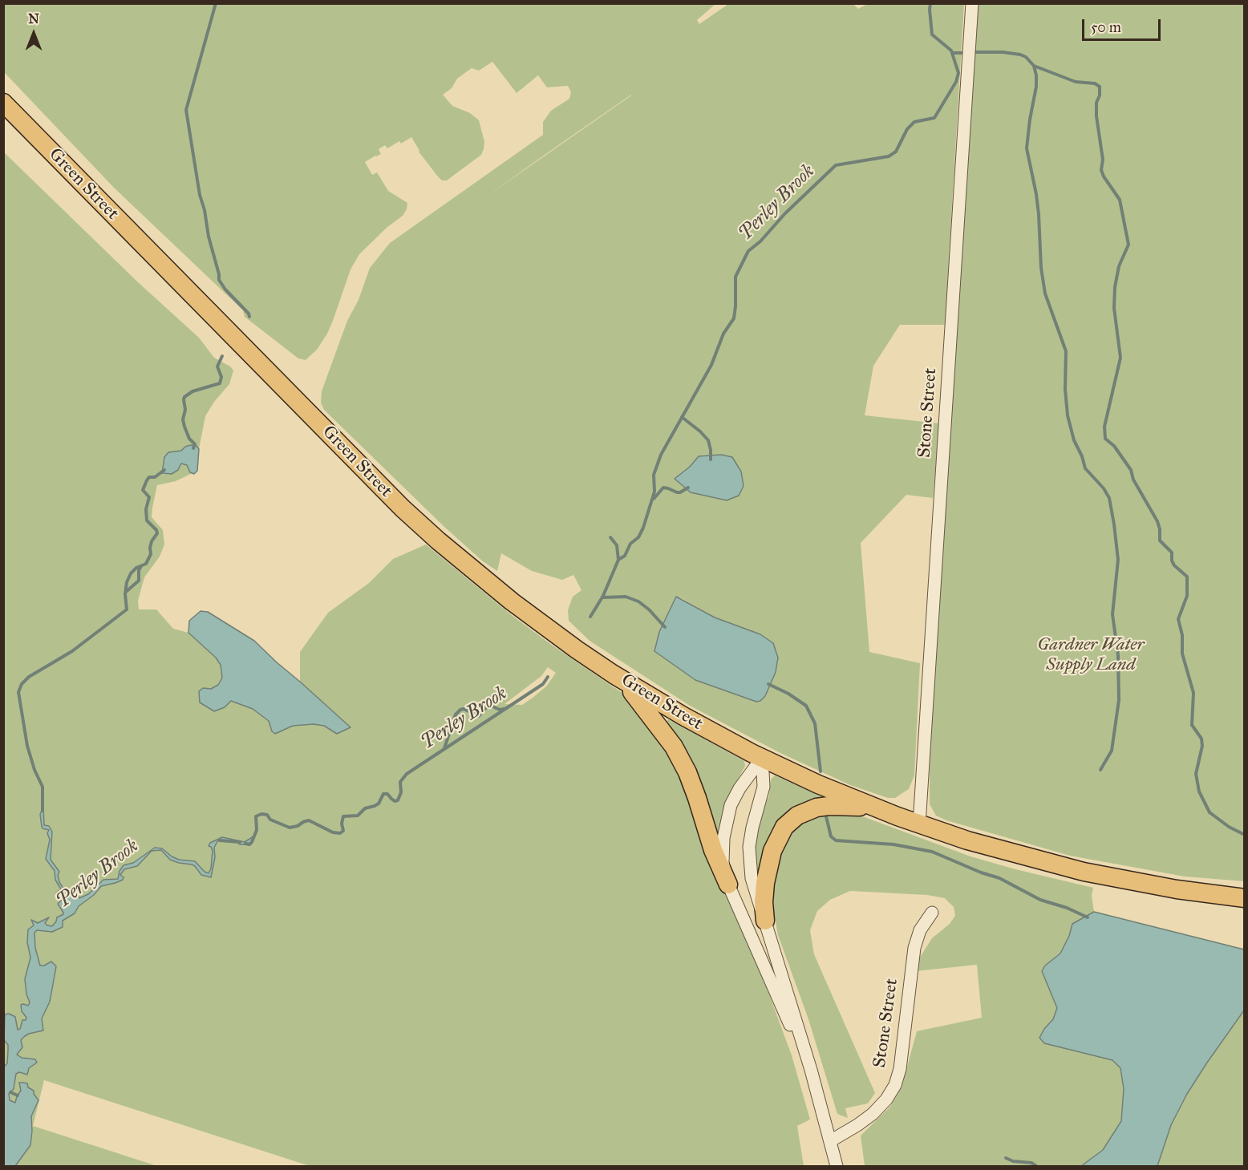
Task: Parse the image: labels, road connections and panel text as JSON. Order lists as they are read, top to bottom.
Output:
{
  "streets": {
    "highway": ["Green Street"],
    "street": ["Stone Street"]
  },
  "crossings": [
    ["Green Street", "Stone Street"]
  ],
  "water": ["Perley Brook"],
  "parks": ["Gardner Water Supply Land"],
  "scale_bar": "50 m",
  "north": "top"
}
